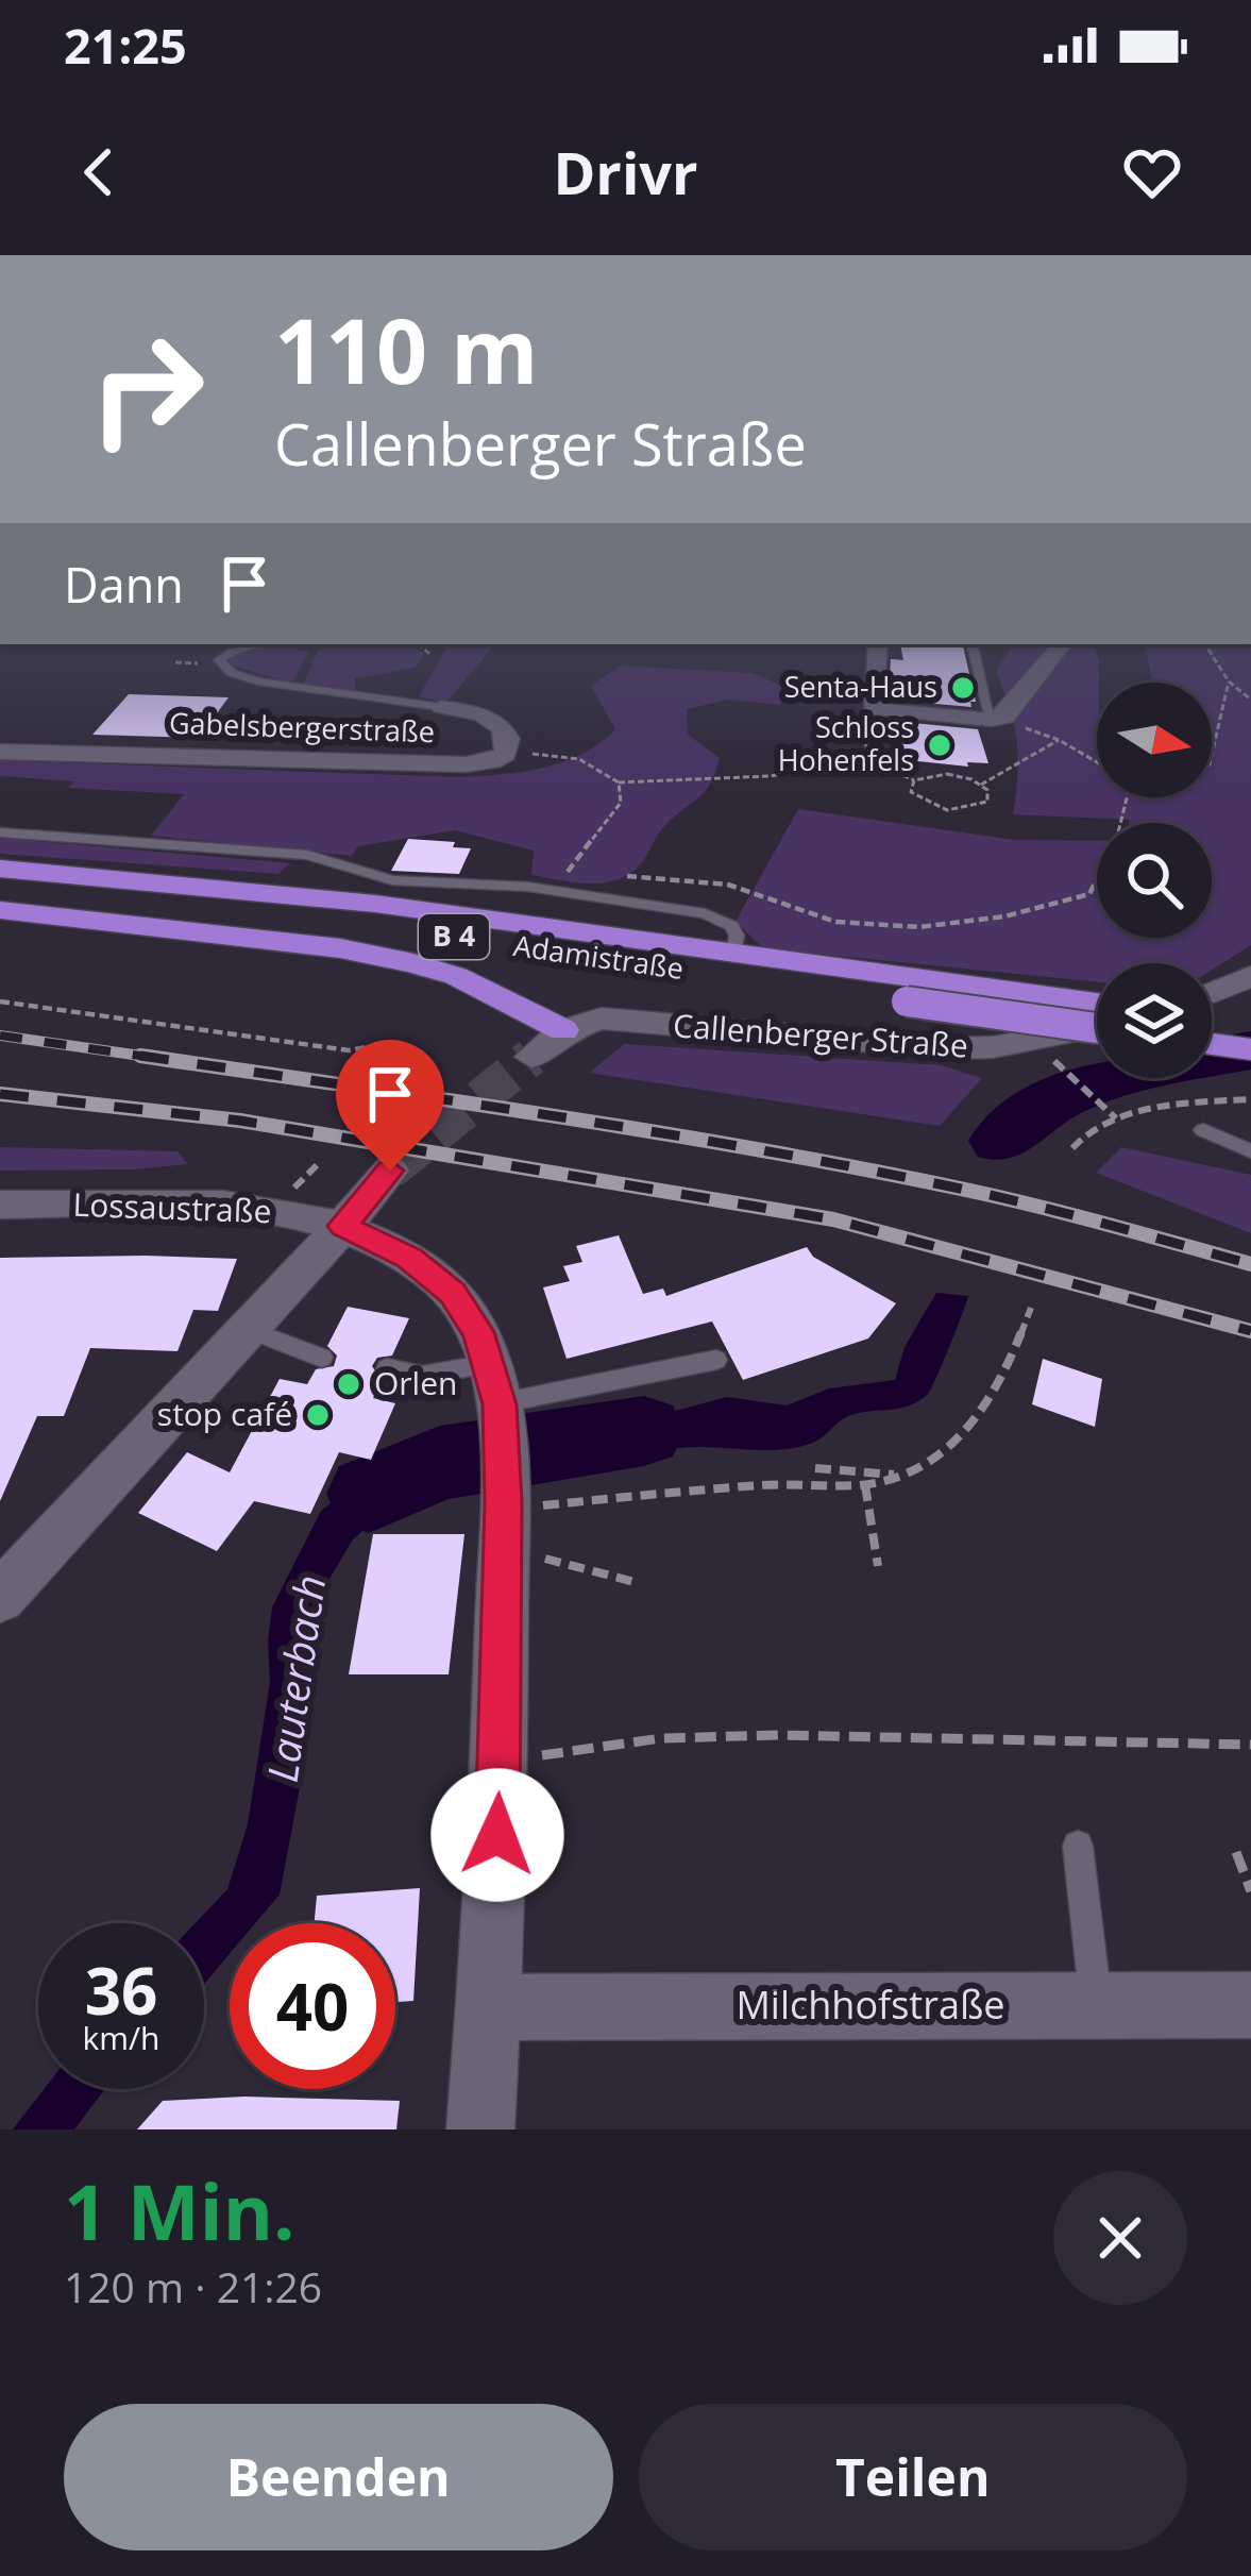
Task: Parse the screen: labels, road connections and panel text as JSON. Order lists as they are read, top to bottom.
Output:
{
  "streets": {
    "highway": ["B 4", "Adamistraße"],
    "street": [
      "Gabelsbergerstraße",
      "Callenberger Straße",
      "Lossaustraße",
      "Milchhofstraße"
    ]
  },
  "water": ["Lauterbach"],
  "places": [
    "Senta-Haus",
    "Schloss Hohenfels",
    "Orlen",
    "stop café"
  ],
  "north": "right",
  "page": {
    "status": "21:25",
    "header": "Drivr",
    "turn": ["110 m", "Callenberger Straße"],
    "then": "Dann",
    "speed": "36 km/h",
    "limit": "40",
    "heading": ["1 Min.", "120 m · 21:26"],
    "buttons": ["Beenden", "Teilen"]
  }
}
